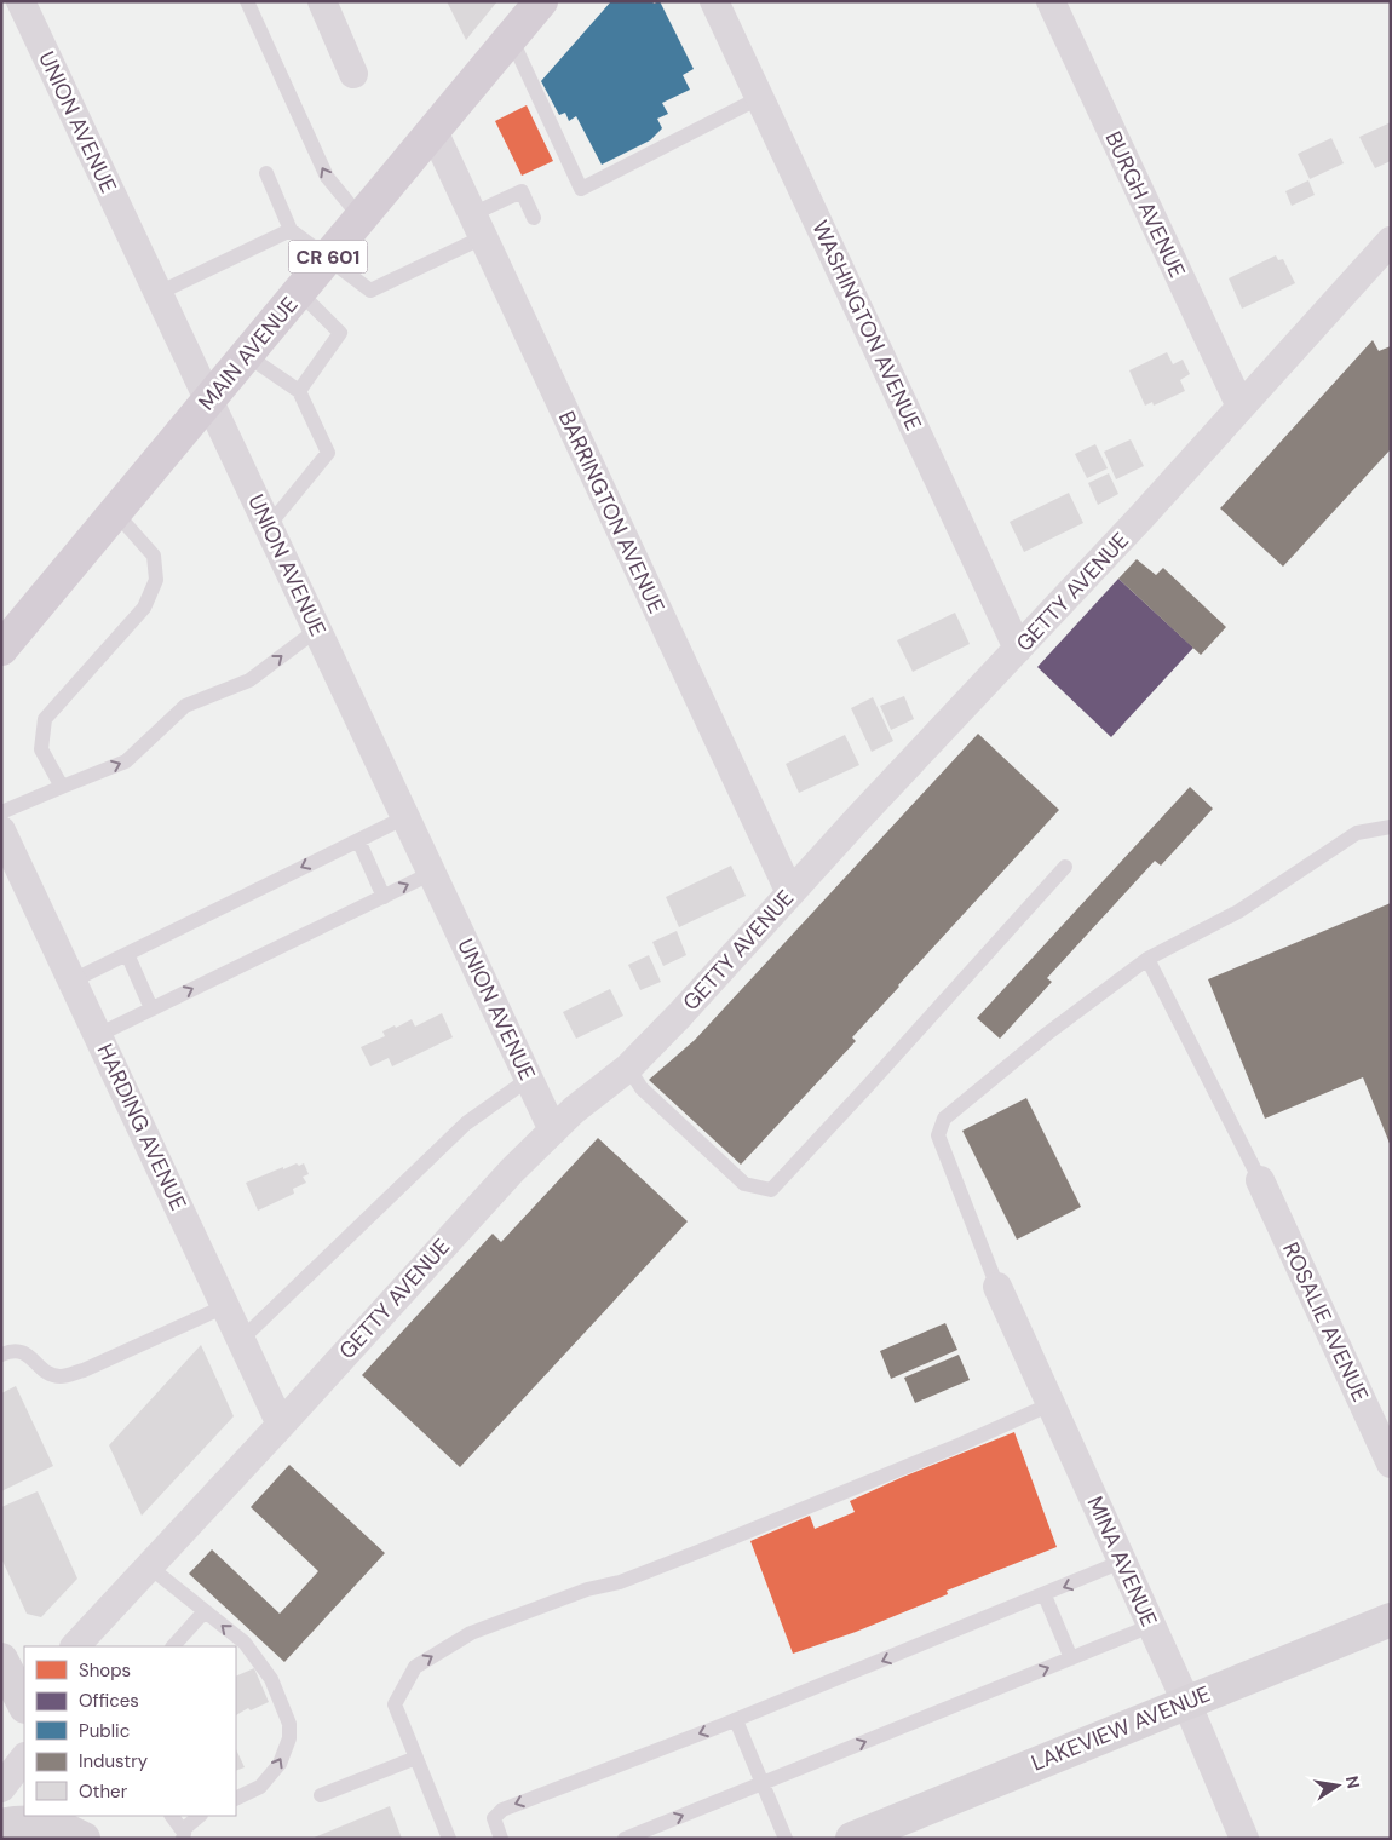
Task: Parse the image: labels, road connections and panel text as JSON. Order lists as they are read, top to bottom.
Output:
{
  "streets": {
    "main road": ["CR 601", "MAIN AVENUE", "LAKEVIEW AVENUE"],
    "street": [
      "UNION AVENUE",
      "BURGH AVENUE",
      "WASHINGTON AVENUE",
      "BARRINGTON AVENUE",
      "GETTY AVENUE",
      "HARDING AVENUE",
      "ROSALIE AVENUE",
      "MINA AVENUE"
    ]
  },
  "crossings": [
    ["UNION AVENUE", "MAIN AVENUE"],
    ["UNION AVENUE", "GETTY AVENUE"],
    ["BURGH AVENUE", "GETTY AVENUE"],
    ["WASHINGTON AVENUE", "GETTY AVENUE"],
    ["MAIN AVENUE", "BARRINGTON AVENUE"],
    ["BARRINGTON AVENUE", "GETTY AVENUE"],
    ["GETTY AVENUE", "HARDING AVENUE"],
    ["MINA AVENUE", "LAKEVIEW AVENUE"]
  ],
  "legend": [
    "Shops",
    "Offices",
    "Public",
    "Industry",
    "Other"
  ],
  "north": "right"
}
